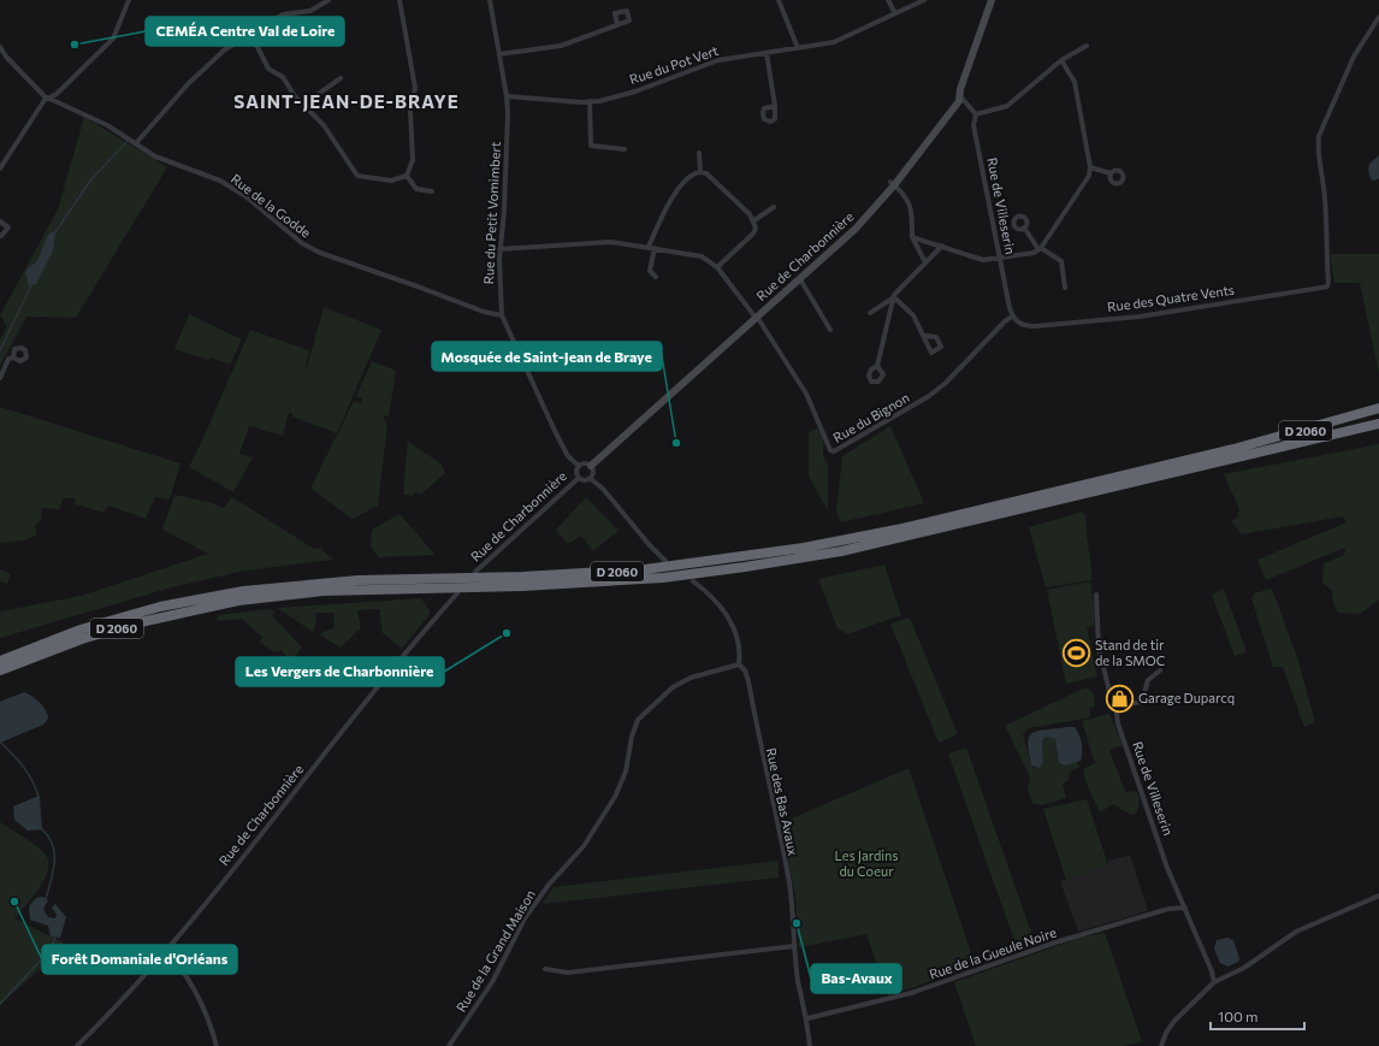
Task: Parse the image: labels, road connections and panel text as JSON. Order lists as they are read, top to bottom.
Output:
{
  "streets": {
    "highway": ["D 2060"],
    "street": [
      "Rue du Pot Vert",
      "Rue de la Godde",
      "Rue de Villeserin",
      "Rue du Petit Vomimbert",
      "Rue de Charbonnière",
      "Rue des Quatre Vents",
      "Rue du Bignon",
      "Rue des Bas Avaux",
      "Rue de la Grand Maison",
      "Rue de la Gueule Noire"
    ]
  },
  "crossings": [
    ["Rue du Pot Vert", "Rue du Petit Vomimbert"],
    ["Rue de la Godde", "Rue du Petit Vomimbert"],
    ["Rue de Villeserin", "Rue des Quatre Vents"],
    ["Rue de Villeserin", "Rue du Bignon"],
    ["Rue de Villeserin", "Rue de la Gueule Noire"],
    ["Rue du Petit Vomimbert", "Rue de Charbonnière"],
    ["Rue de Charbonnière", "Rue du Bignon"],
    ["Rue des Bas Avaux", "Rue de la Grand Maison"],
    ["Rue des Bas Avaux", "Rue de la Gueule Noire"]
  ],
  "districts": ["SAINT-JEAN-DE-BRAYE"],
  "parks": ["Les Jardins du Coeur"],
  "places": {
    "other": [
      "CEMÉA Centre Val de Loire",
      "Mosquée de Saint-Jean de Braye",
      "Les Vergers de Charbonnière",
      "Forêt Domaniale d'Orléans",
      "Bas-Avaux"
    ],
    "sports": ["Stand de tir de la SMOC"],
    "shop": ["Garage Duparcq"]
  },
  "scale_bar": "100 m"
}
